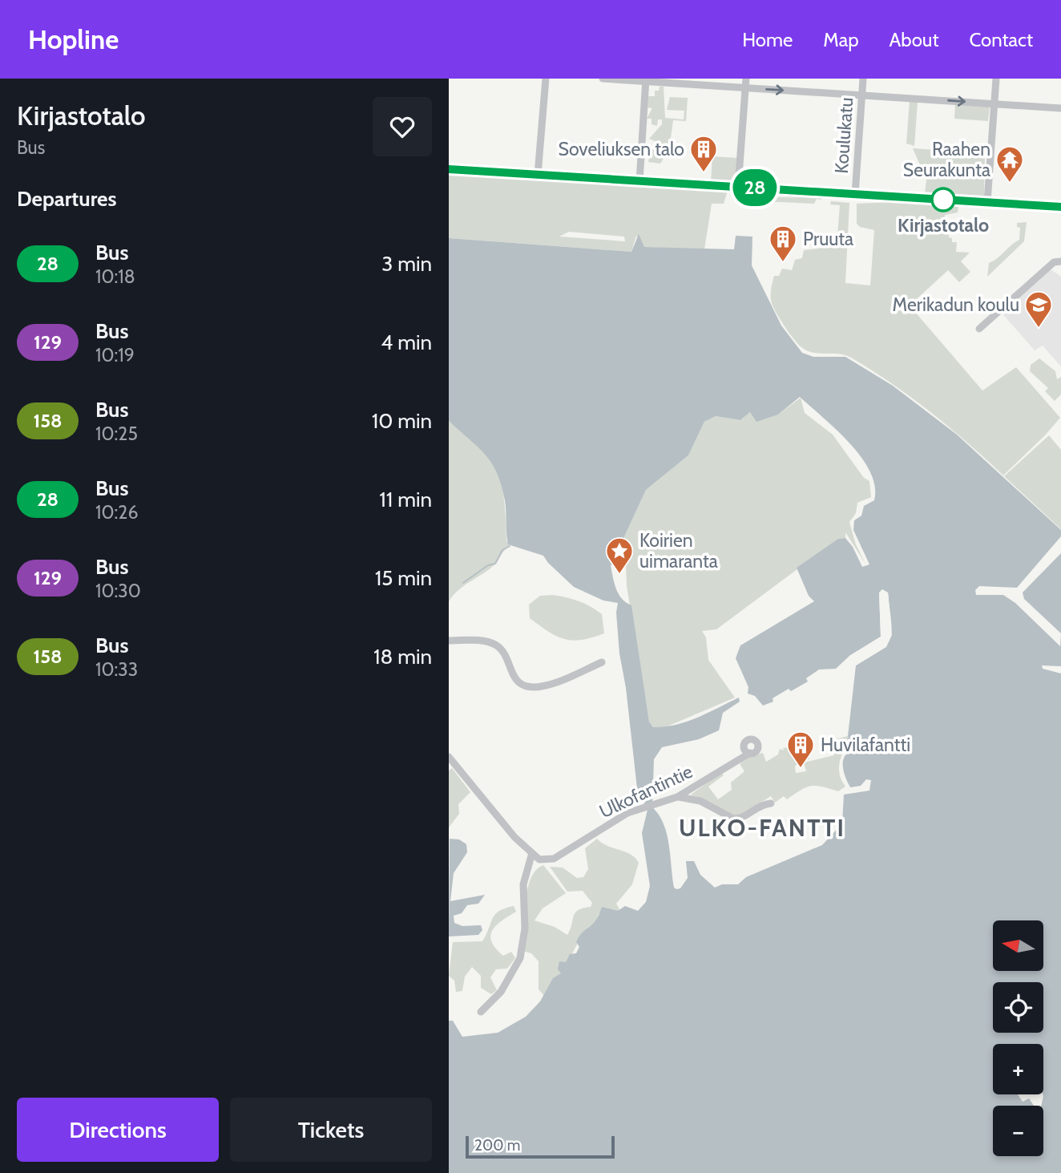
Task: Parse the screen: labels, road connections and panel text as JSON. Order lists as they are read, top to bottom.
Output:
{
  "streets": {
    "street": ["Koulukatu", "Ulkofantintie"]
  },
  "districts": ["ULKO-FANTTI"],
  "places": {
    "building": ["Soveliuksen talo", "Pruuta", "Huvilafantti"],
    "temple": ["Raahen Seurakunta"],
    "other": ["Kirjastotalo"],
    "school or university": ["Merikadun koulu"],
    "place": ["Koirien uimaranta"]
  },
  "lines": ["bus line 28"],
  "scale_bar": "200 m",
  "north": "left",
  "page": {
    "header": "Hopline",
    "nav": [
      "Home",
      "Map",
      "About",
      "Contact"
    ],
    "heading": [
      ["Kirjastotalo", "Bus"],
      "Departures"
    ],
    "on_map": "28",
    "list": [
      {
        "mark": "28",
        "name": "Bus",
        "note": "10:18",
        "value": "3 min"
      },
      {
        "mark": "129",
        "name": "Bus",
        "note": "10:19",
        "value": "4 min"
      },
      {
        "mark": "158",
        "name": "Bus",
        "note": "10:25",
        "value": "10 min"
      },
      {
        "mark": "28",
        "name": "Bus",
        "note": "10:26",
        "value": "11 min"
      },
      {
        "mark": "129",
        "name": "Bus",
        "note": "10:30",
        "value": "15 min"
      },
      {
        "mark": "158",
        "name": "Bus",
        "note": "10:33",
        "value": "18 min"
      }
    ],
    "map_buttons": ["+", "−"],
    "buttons": ["Directions", "Tickets"],
    "scale": "200 m"
  }
}
